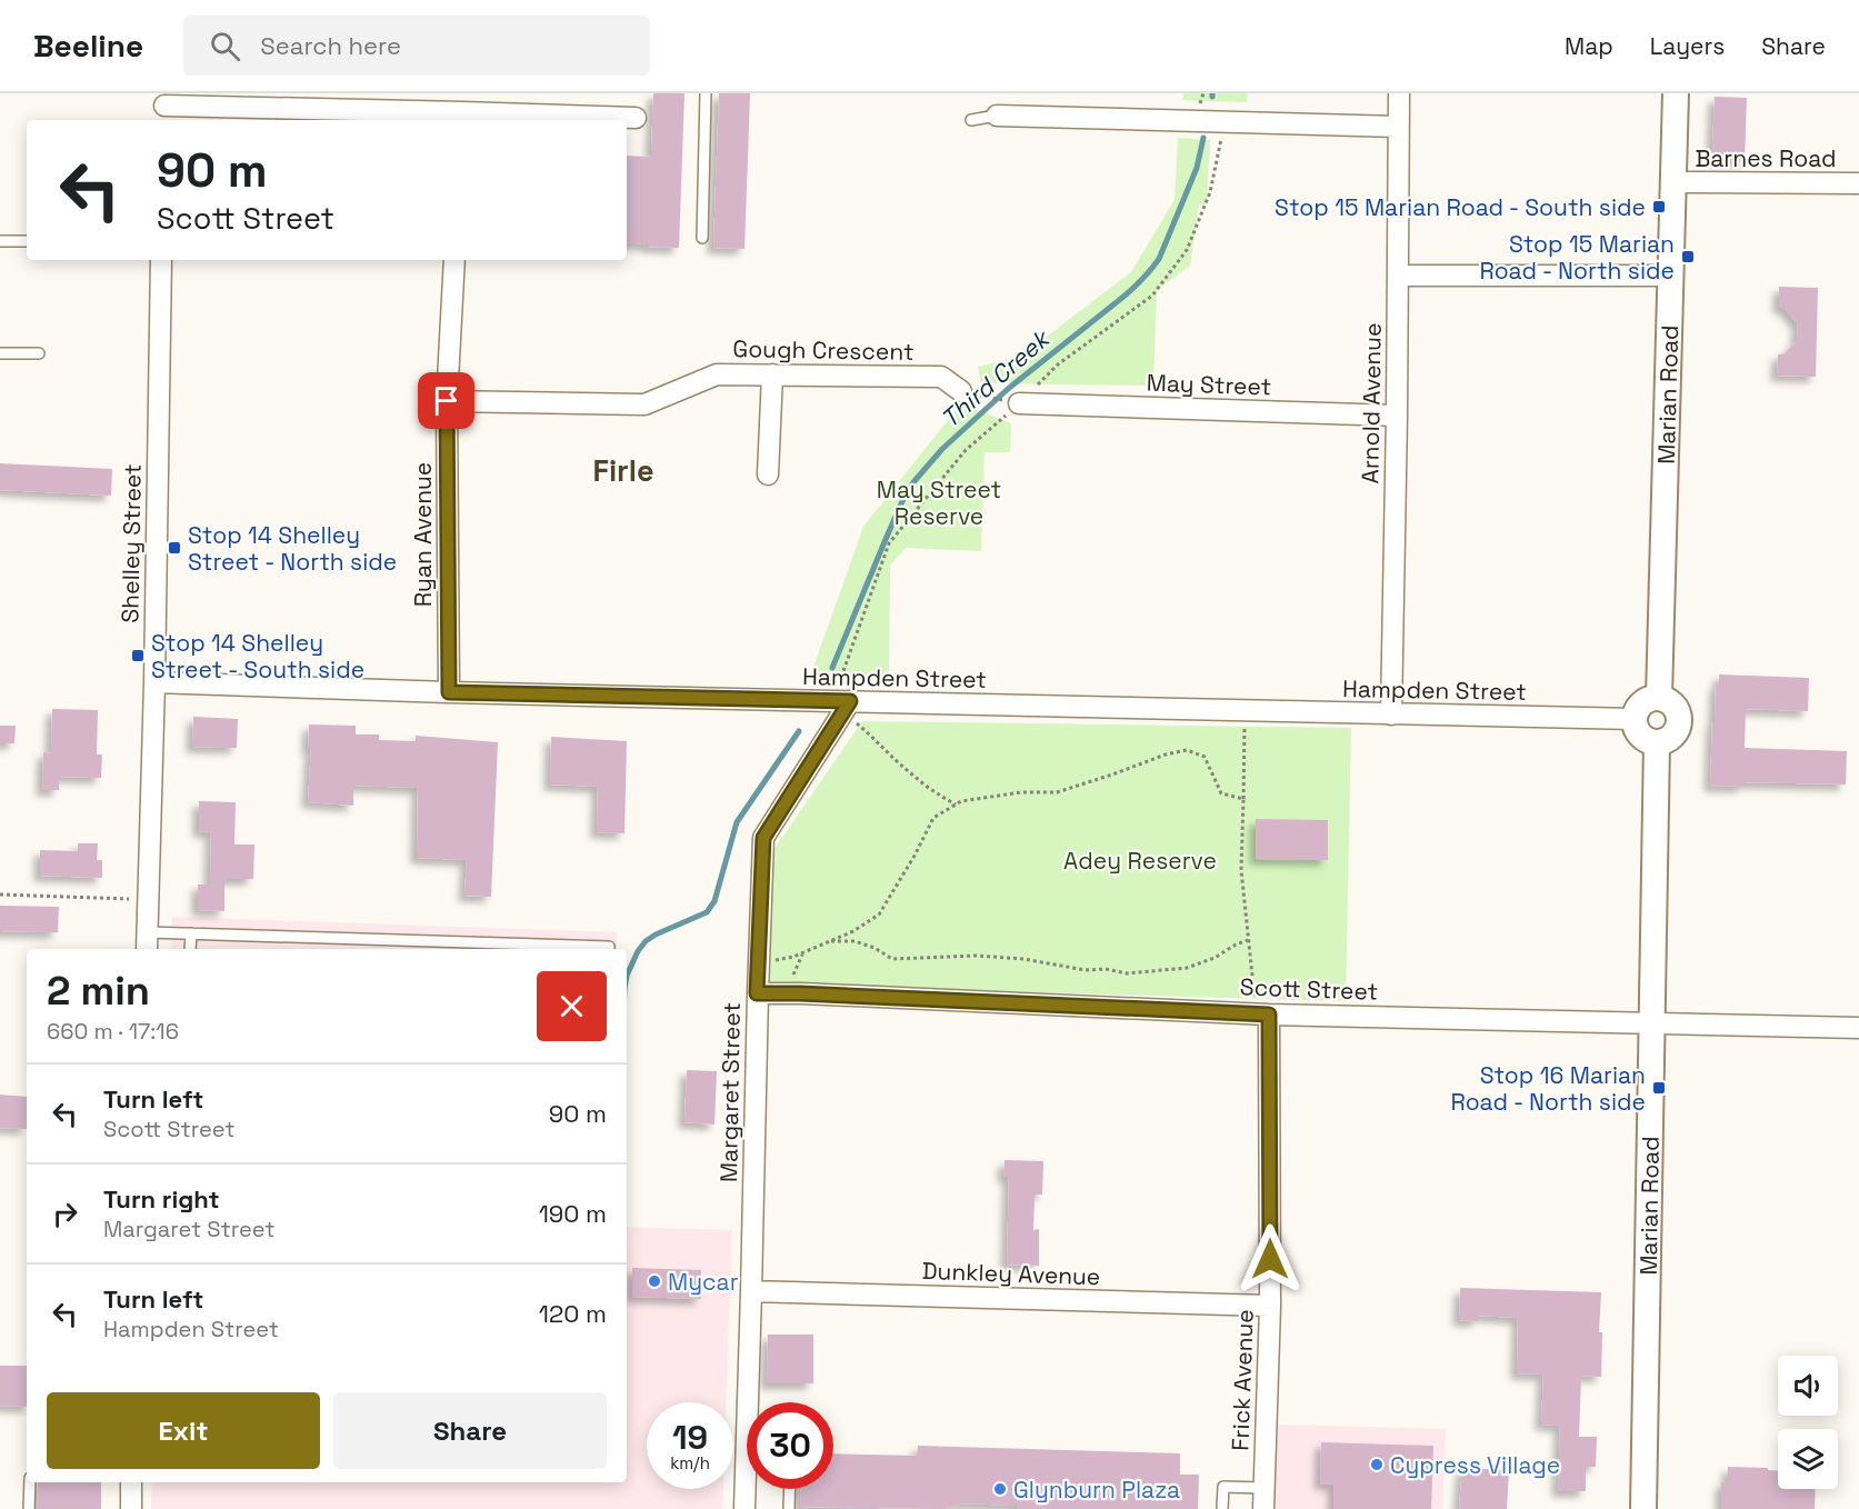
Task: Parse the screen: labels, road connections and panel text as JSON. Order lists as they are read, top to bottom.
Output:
{
  "streets": {
    "street": [
      "Barnes Road",
      "Gough Crescent",
      "May Street",
      "Marian Road",
      "Arnold Avenue",
      "Ryan Avenue",
      "Shelley Street",
      "Hampden Street",
      "Scott Street",
      "Margaret Street",
      "Dunkley Avenue",
      "Frick Avenue"
    ]
  },
  "crossings": [
    ["Barnes Road", "Marian Road"],
    ["Gough Crescent", "Ryan Avenue"],
    ["May Street", "Arnold Avenue"],
    ["Marian Road", "Hampden Street"],
    ["Marian Road", "Scott Street"],
    ["Arnold Avenue", "Hampden Street"],
    ["Ryan Avenue", "Hampden Street"],
    ["Shelley Street", "Hampden Street"],
    ["Hampden Street", "Margaret Street"],
    ["Scott Street", "Margaret Street"],
    ["Scott Street", "Frick Avenue"],
    ["Margaret Street", "Dunkley Avenue"],
    ["Dunkley Avenue", "Frick Avenue"]
  ],
  "districts": ["Firle"],
  "water": ["Third Creek"],
  "parks": ["May Street Reserve", "Adey Reserve"],
  "places": {
    "transit": [
      "Stop 15 Marian Road - South side",
      "Stop 15 Marian Road - North side",
      "Stop 14 Shelley Street - North side",
      "Stop 14 Shelley Street - South side",
      "Stop 16 Marian Road - North side"
    ],
    "other": ["Mycar", "Cypress Village", "Glynburn Plaza"]
  },
  "page": {
    "header": "Beeline",
    "search": "Search here",
    "nav": ["Map", "Layers", "Share"],
    "turn": ["90 m", "Scott Street"],
    "heading": ["2 min", "660 m · 17:16"],
    "list": [
      {
        "name": "Turn left",
        "note": "Scott Street",
        "value": "90 m"
      },
      {
        "name": "Turn right",
        "note": "Margaret Street",
        "value": "190 m"
      },
      {
        "name": "Turn left",
        "note": "Hampden Street",
        "value": "120 m"
      }
    ],
    "buttons": ["Exit", "Share"],
    "speed": "19 km/h",
    "limit": "30"
  }
}
